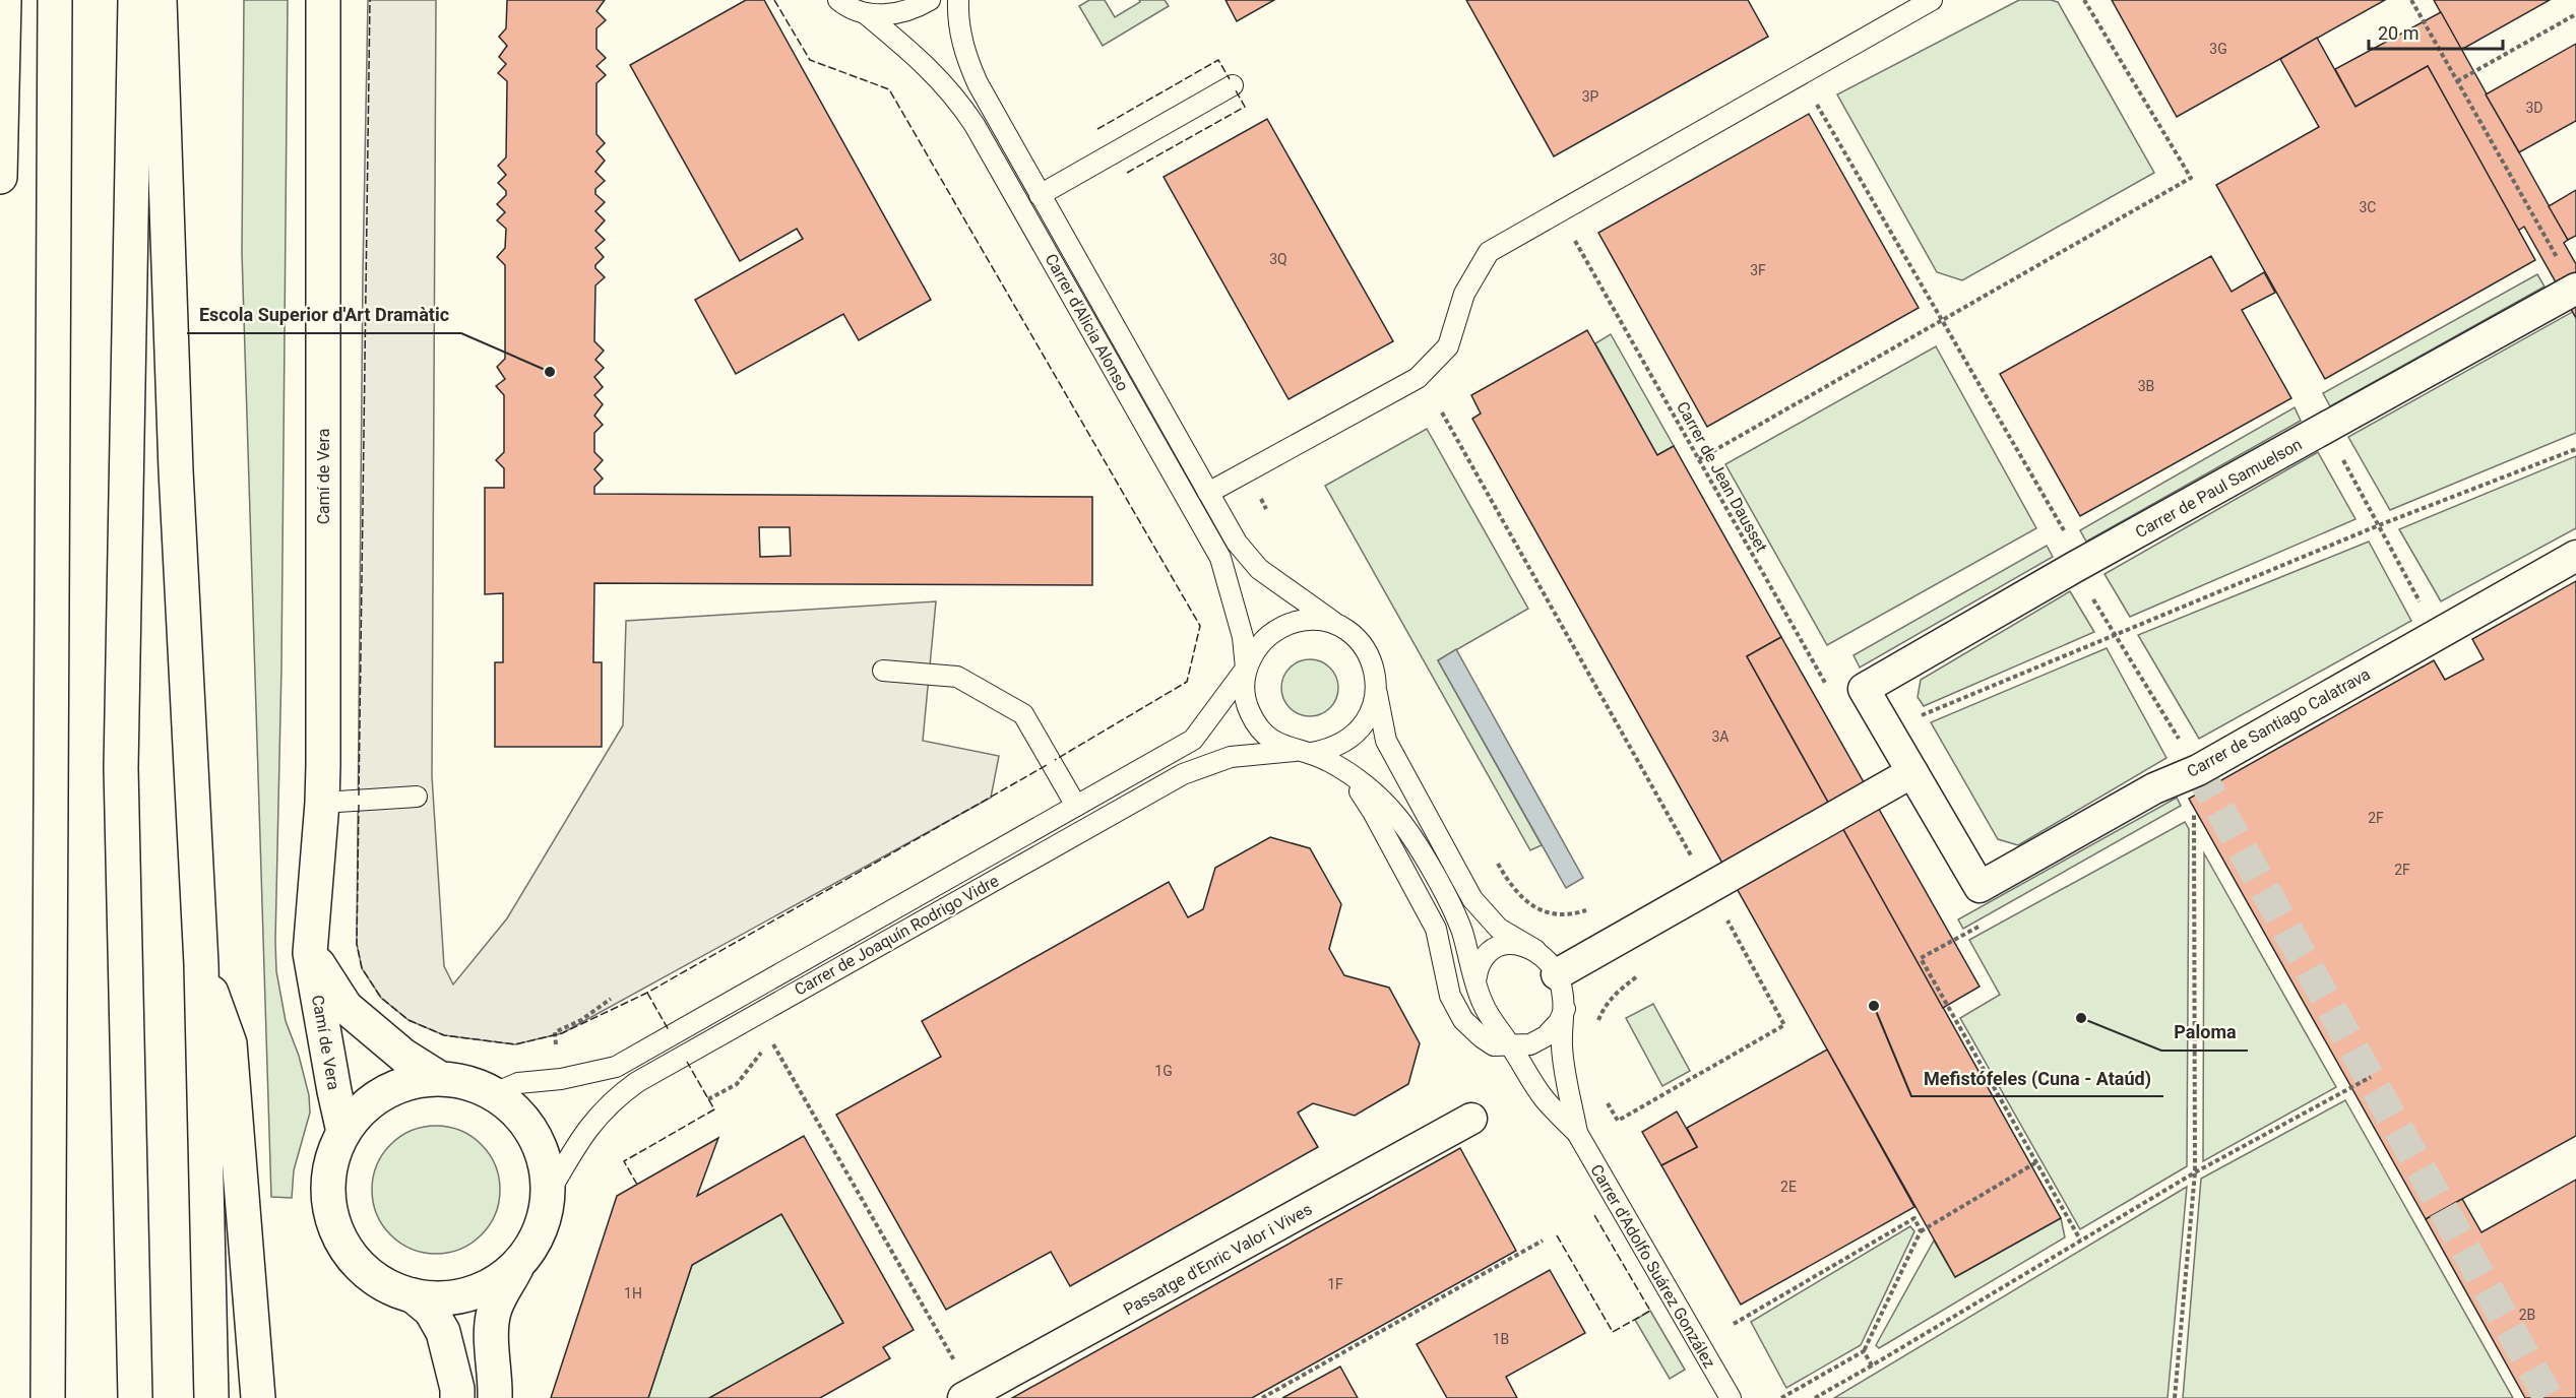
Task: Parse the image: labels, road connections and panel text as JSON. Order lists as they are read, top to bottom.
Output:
{
  "streets": {
    "main road": ["Camí de Vera"],
    "street": ["Carrer de Paul Samuelson", "Carrer de Santiago Calatrava", "Passatge d'Enric Valor i Vives"],
    "lane": ["Carrer d'Alicia Alonso", "Carrer de Joaquín Rodrigo Vidre", "Carrer d'Adolfo Suárez González"],
    "path": ["Carrer de Jean Dausset"]
  },
  "crossings": [
    ["Carrer d'Alicia Alonso", "Carrer de Joaquín Rodrigo Vidre"],
    ["Carrer de Jean Dausset", "Carrer de Paul Samuelson"]
  ],
  "places": ["Escola Superior d'Art Dramàtic", "Mefistófeles (Cuna - Ataúd)", "Paloma"],
  "house_numbers": [
    "3G",
    "3P",
    "3D",
    "3C",
    "3Q",
    "3F",
    "3B",
    "3A",
    "2F",
    "2F",
    "1G",
    "2E",
    "1F",
    "1H",
    "2B",
    "1B"
  ],
  "scale_bar": "20 m"
}
